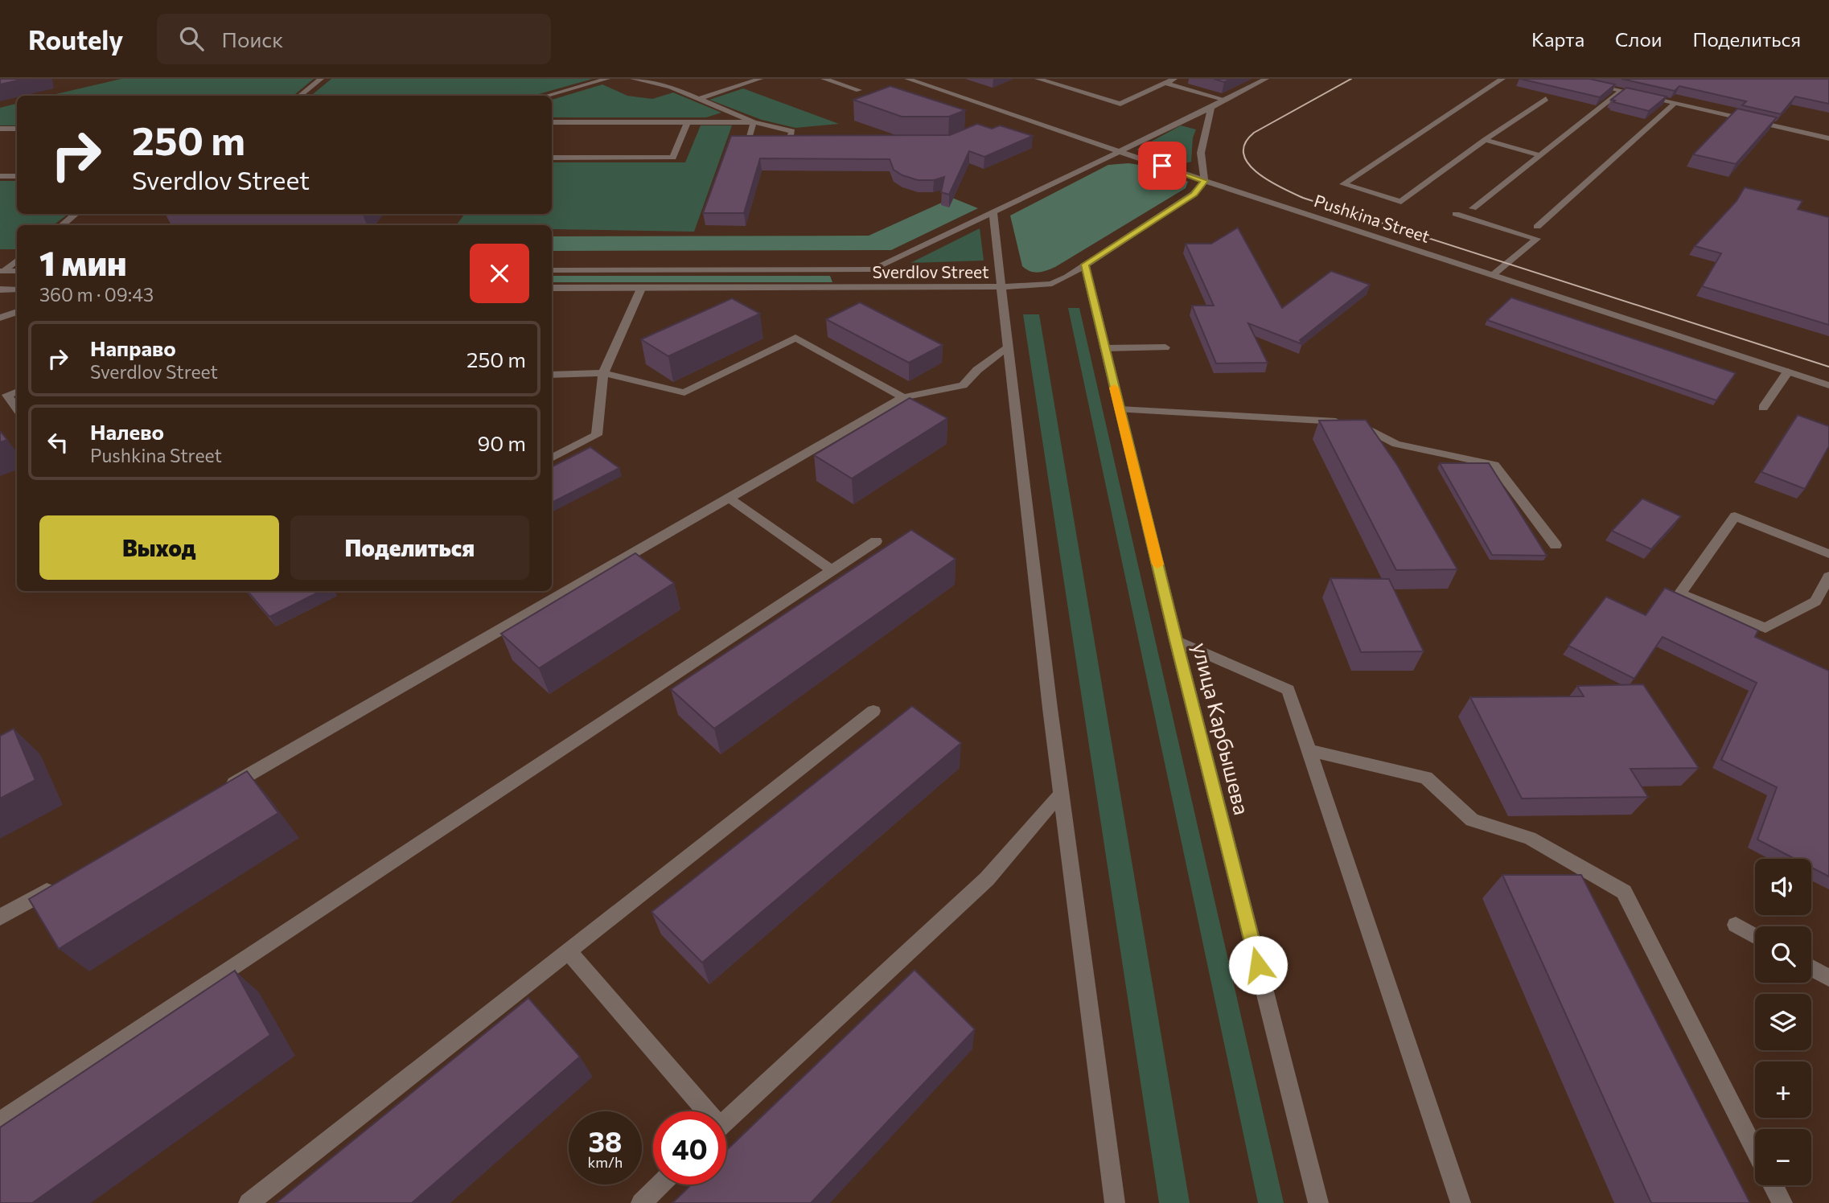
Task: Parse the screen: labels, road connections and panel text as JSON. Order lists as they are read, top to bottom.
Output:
{
  "streets": {
    "street": ["Pushkina Street", "Sverdlov Street", "улица Карбышева"]
  },
  "crossings": [
    ["Pushkina Street", "Sverdlov Street"],
    ["Sverdlov Street", "улица Карбышева"]
  ],
  "page": {
    "header": "Routely",
    "search": "Поиск",
    "nav": ["Карта", "Слои", "Поделиться"],
    "turn": ["250 m", "Sverdlov Street"],
    "heading": ["1 мин", "360 m · 09:43"],
    "list": [
      {
        "name": "Направо",
        "note": "Sverdlov Street",
        "value": "250 m"
      },
      {
        "name": "Налево",
        "note": "Pushkina Street",
        "value": "90 m"
      }
    ],
    "buttons": ["Выход", "Поделиться"],
    "map_buttons": ["+", "−"],
    "speed": "38 km/h",
    "limit": "40"
  }
}
